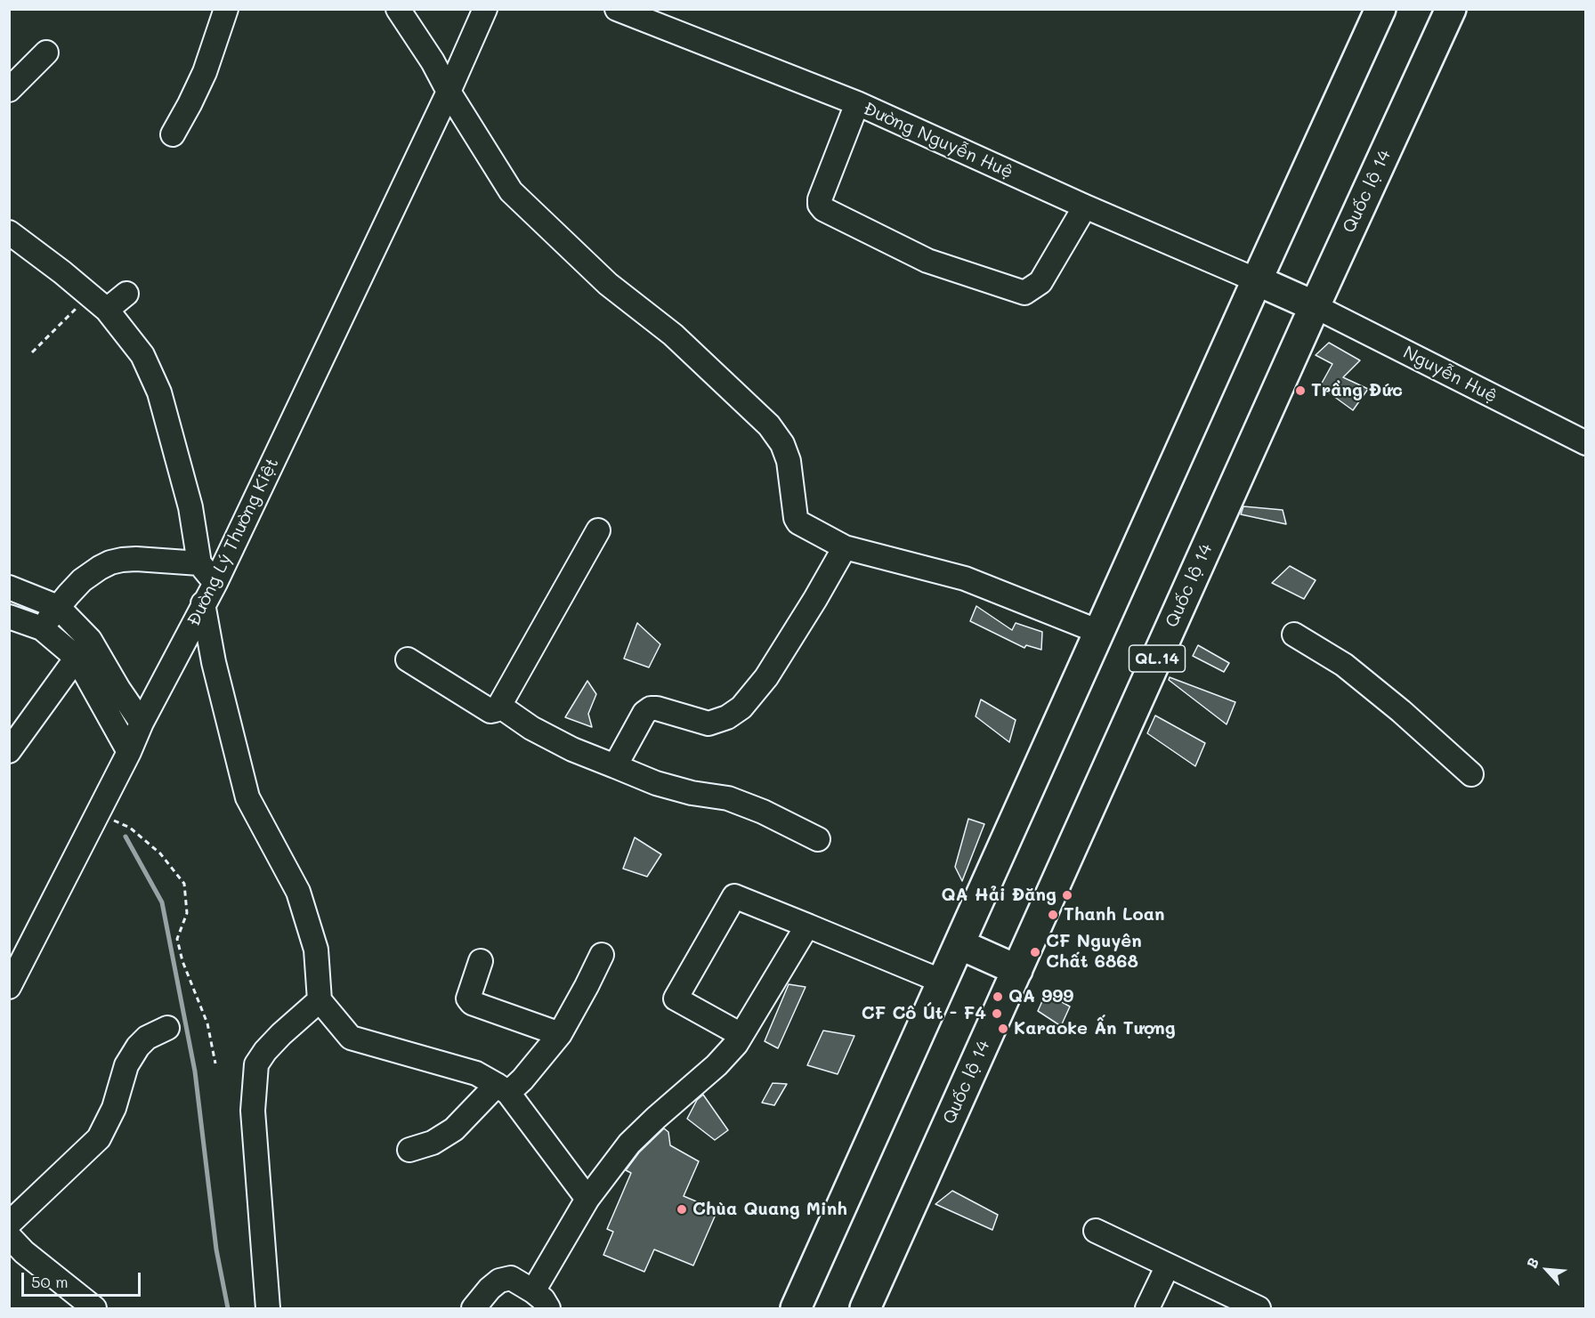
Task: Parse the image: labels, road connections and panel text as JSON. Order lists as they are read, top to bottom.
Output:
{
  "streets": {
    "highway": ["Quốc lộ 14", "QL.14"],
    "street": ["Đường Nguyễn Huệ", "Nguyễn Huệ", "Đường Lý Thường Kiệt"]
  },
  "crossings": [
    ["Quốc lộ 14", "Nguyễn Huệ"]
  ],
  "places": [
    "Trầng Đức",
    "QA Hải Đăng",
    "Thanh Loan",
    "CF Nguyên Chất 6868",
    "QA 999",
    "CF Cô Út - F4",
    "Karaoke Ấn Tượng",
    "Chùa Quang Minh"
  ],
  "scale_bar": "50 m",
  "north": "top left"
}
